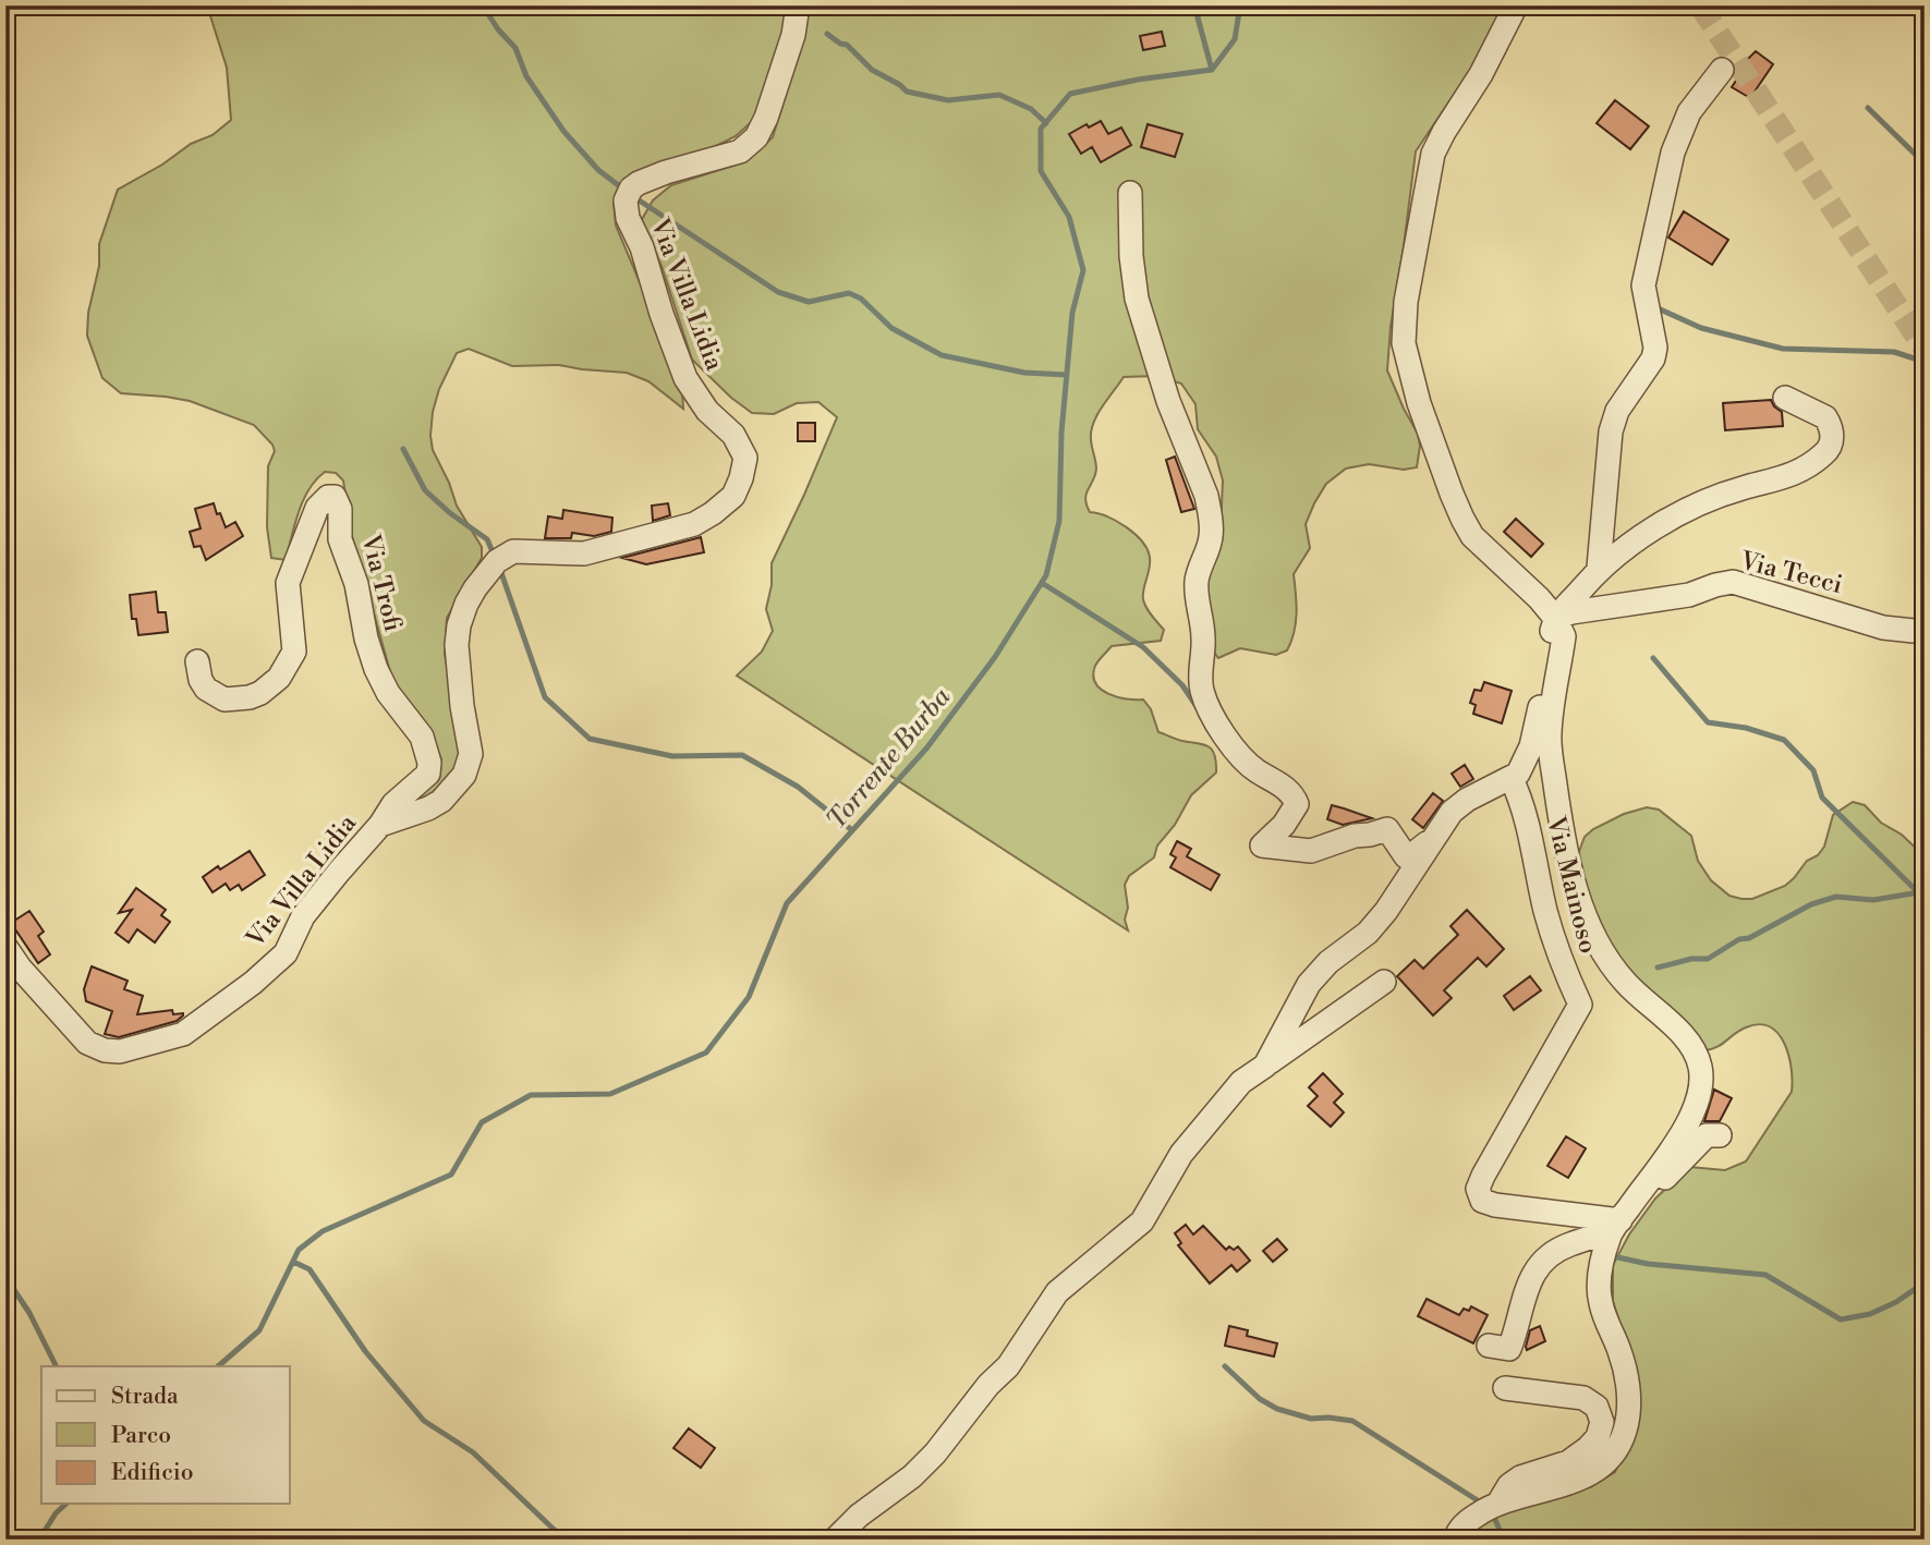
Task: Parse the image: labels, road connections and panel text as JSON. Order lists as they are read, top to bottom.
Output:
{
  "streets": {
    "street": [
      "Via Villa Lidia",
      "Via Tecci",
      "Via Trofi",
      "Via Mainoso"
    ]
  },
  "crossings": [
    ["Via Villa Lidia", "Via Trofi"]
  ],
  "water": ["Torrente Burba"],
  "legend": ["Strada", "Parco", "Edificio"]
}
